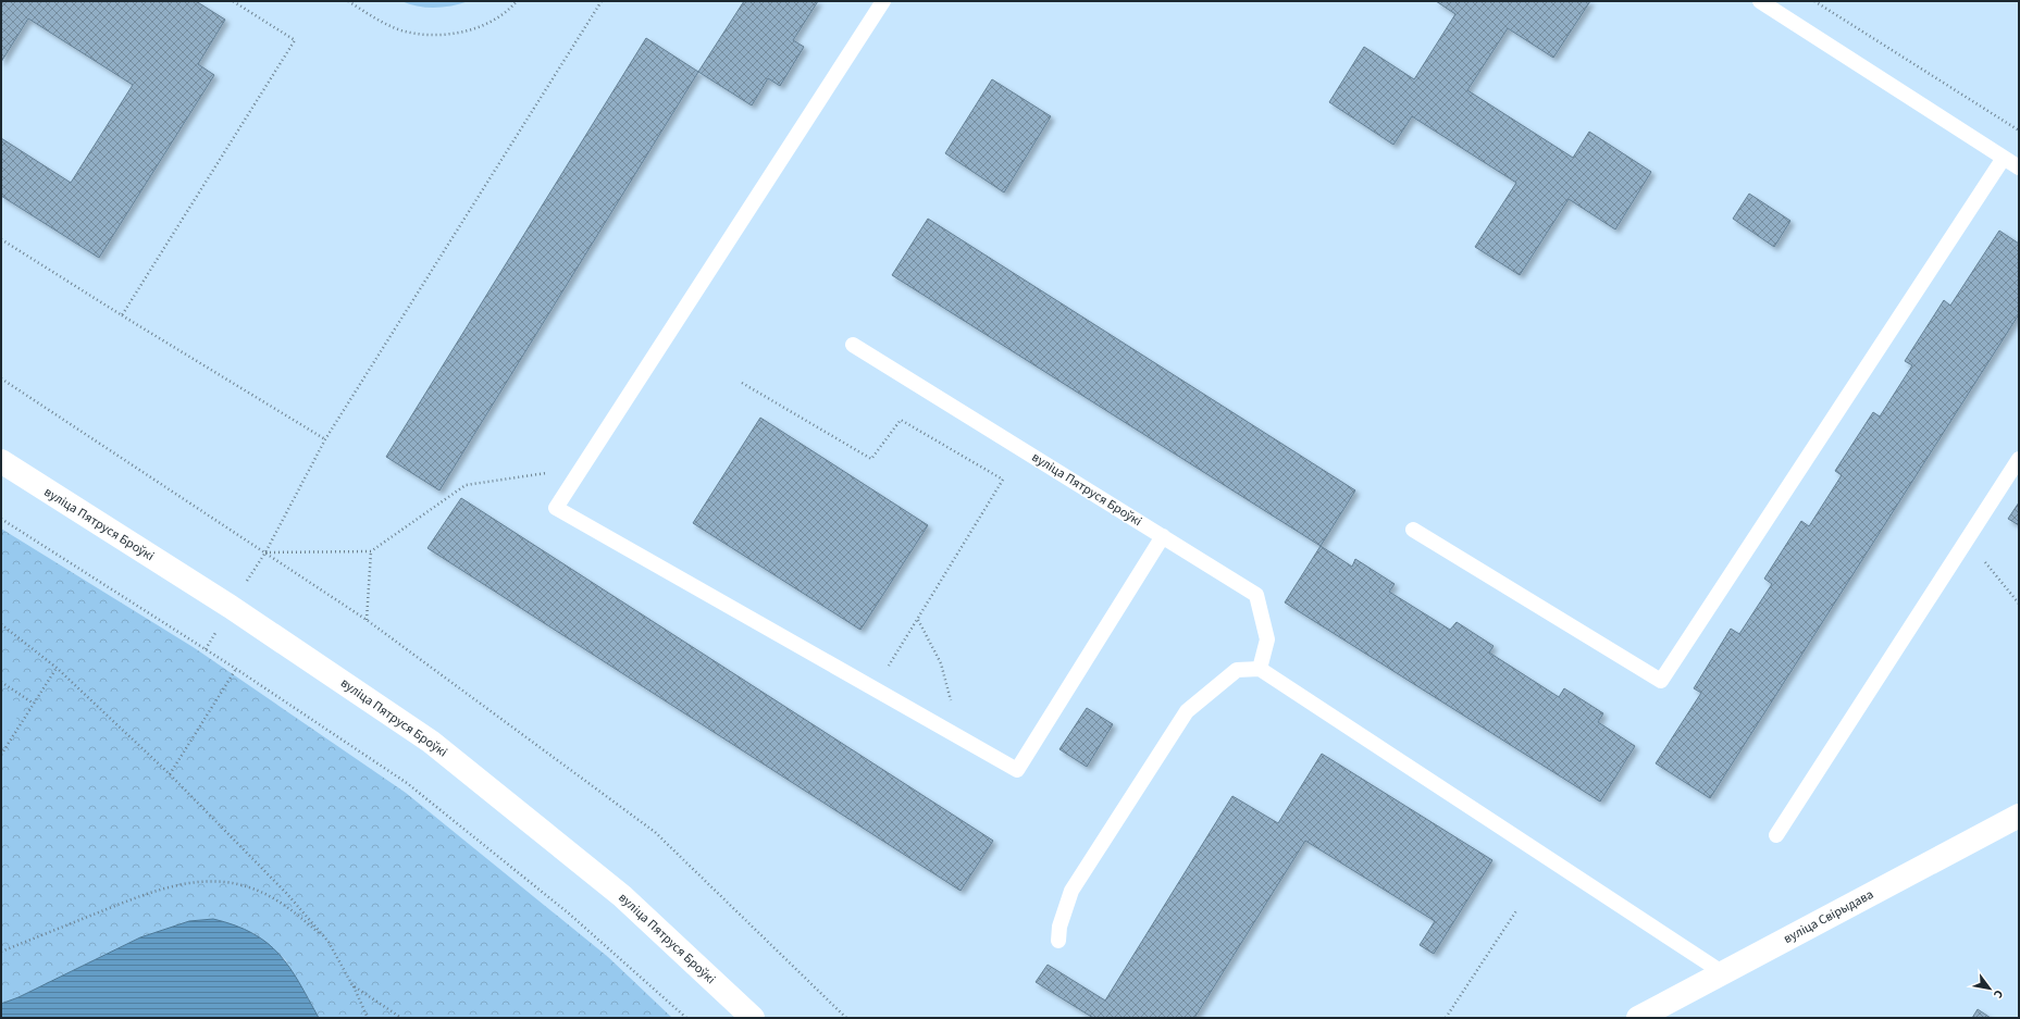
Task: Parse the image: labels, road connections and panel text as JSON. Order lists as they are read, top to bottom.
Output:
{
  "streets": {
    "street": ["вуліца Пятруся Броўкі", "вуліца Свірыдава"]
  },
  "north": "bottom right"
}
